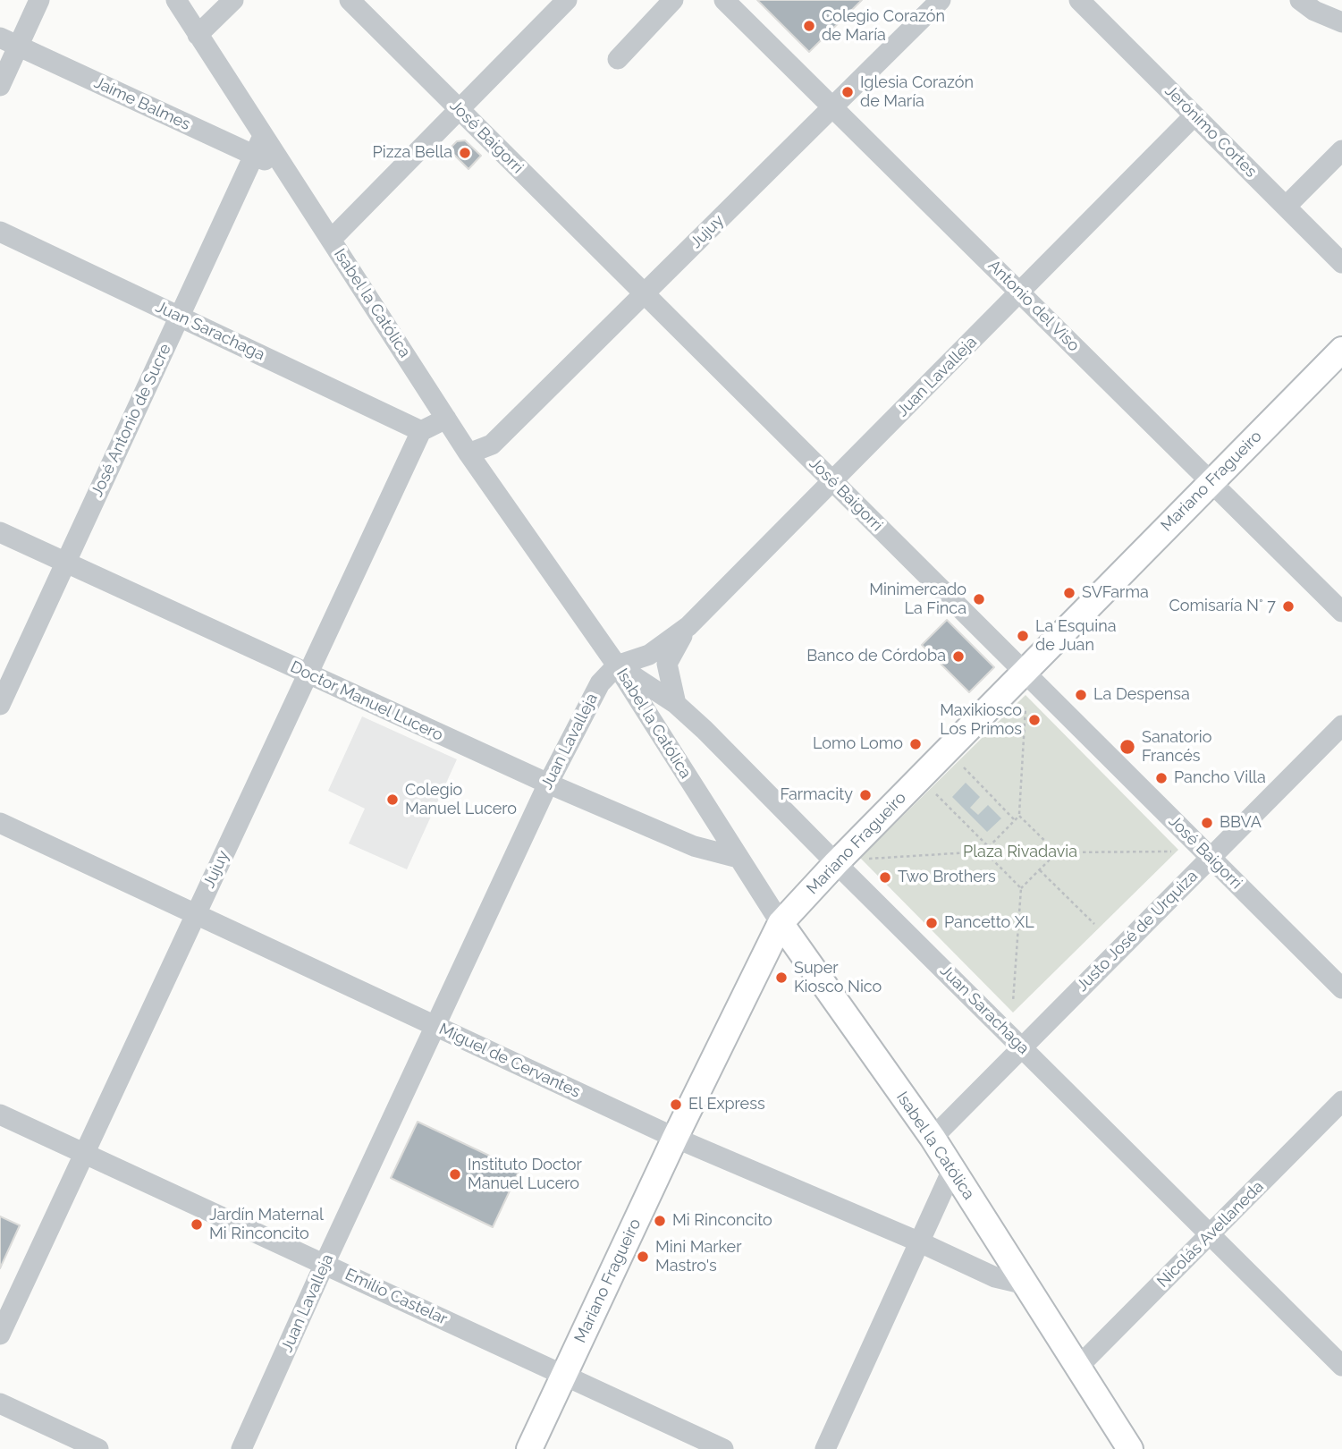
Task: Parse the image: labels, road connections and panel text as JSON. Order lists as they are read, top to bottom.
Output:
{
  "streets": {
    "main road": ["Isabel la Católica", "Mariano Fragueiro"],
    "street": [
      "Jaime Balmes",
      "Jerónimo Cortes",
      "José Baigorri",
      "Jujuy",
      "Antonio del Viso",
      "Juan Sarachaga",
      "Juan Lavalleja",
      "José Antonio de Sucre",
      "Doctor Manuel Lucero",
      "Justo José de Urquiza",
      "Miguel de Cervantes",
      "Nicolás Avellaneda",
      "Emilio Castelar"
    ]
  },
  "crossings": [
    ["Jaime Balmes", "Isabel la Católica"],
    ["Jaime Balmes", "José Antonio de Sucre"],
    ["Jerónimo Cortes", "Juan Lavalleja"],
    ["José Baigorri", "Jujuy"],
    ["José Baigorri", "Juan Lavalleja"],
    ["José Baigorri", "Mariano Fragueiro"],
    ["José Baigorri", "Justo José de Urquiza"],
    ["Jujuy", "Isabel la Católica"],
    ["Jujuy", "Antonio del Viso"],
    ["Jujuy", "Juan Sarachaga"],
    ["Jujuy", "Doctor Manuel Lucero"],
    ["Jujuy", "Miguel de Cervantes"],
    ["Jujuy", "Emilio Castelar"],
    ["Isabel la Católica", "Juan Sarachaga"],
    ["Isabel la Católica", "Juan Lavalleja"],
    ["Isabel la Católica", "José Antonio de Sucre"],
    ["Isabel la Católica", "Mariano Fragueiro"],
    ["Isabel la Católica", "Doctor Manuel Lucero"],
    ["Isabel la Católica", "Justo José de Urquiza"],
    ["Isabel la Católica", "Miguel de Cervantes"],
    ["Isabel la Católica", "Nicolás Avellaneda"],
    ["Antonio del Viso", "Juan Lavalleja"],
    ["Antonio del Viso", "Mariano Fragueiro"],
    ["Juan Sarachaga", "Juan Lavalleja"],
    ["Juan Sarachaga", "José Antonio de Sucre"],
    ["Juan Sarachaga", "Mariano Fragueiro"],
    ["Juan Sarachaga", "Justo José de Urquiza"],
    ["Juan Sarachaga", "Nicolás Avellaneda"],
    ["Juan Lavalleja", "Doctor Manuel Lucero"],
    ["Juan Lavalleja", "Miguel de Cervantes"],
    ["Juan Lavalleja", "Emilio Castelar"],
    ["José Antonio de Sucre", "Doctor Manuel Lucero"],
    ["Mariano Fragueiro", "Miguel de Cervantes"],
    ["Mariano Fragueiro", "Emilio Castelar"]
  ],
  "parks": ["Plaza Rivadavia"],
  "places": [
    "Colegio Corazón de María",
    "Iglesia Corazón de María",
    "Pizza Bella",
    "SVFarma",
    "Minimercado La Finca",
    "Comisaría N° 7",
    "La Esquina de Juan",
    "Banco de Córdoba",
    "La Despensa",
    "Maxikiosco Los Primos",
    "Lomo Lomo",
    "Sanatorio Francés",
    "Pancho Villa",
    "Farmacity",
    "Colegio Manuel Lucero",
    "BBVA",
    "Two Brothers",
    "Pancetto XL",
    "Super Kiosco Nico",
    "El Express",
    "Instituto Doctor Manuel Lucero",
    "Mi Rinconcito",
    "Jardín Maternal Mi Rinconcito",
    "Mini Marker Mastro's"
  ]
}
